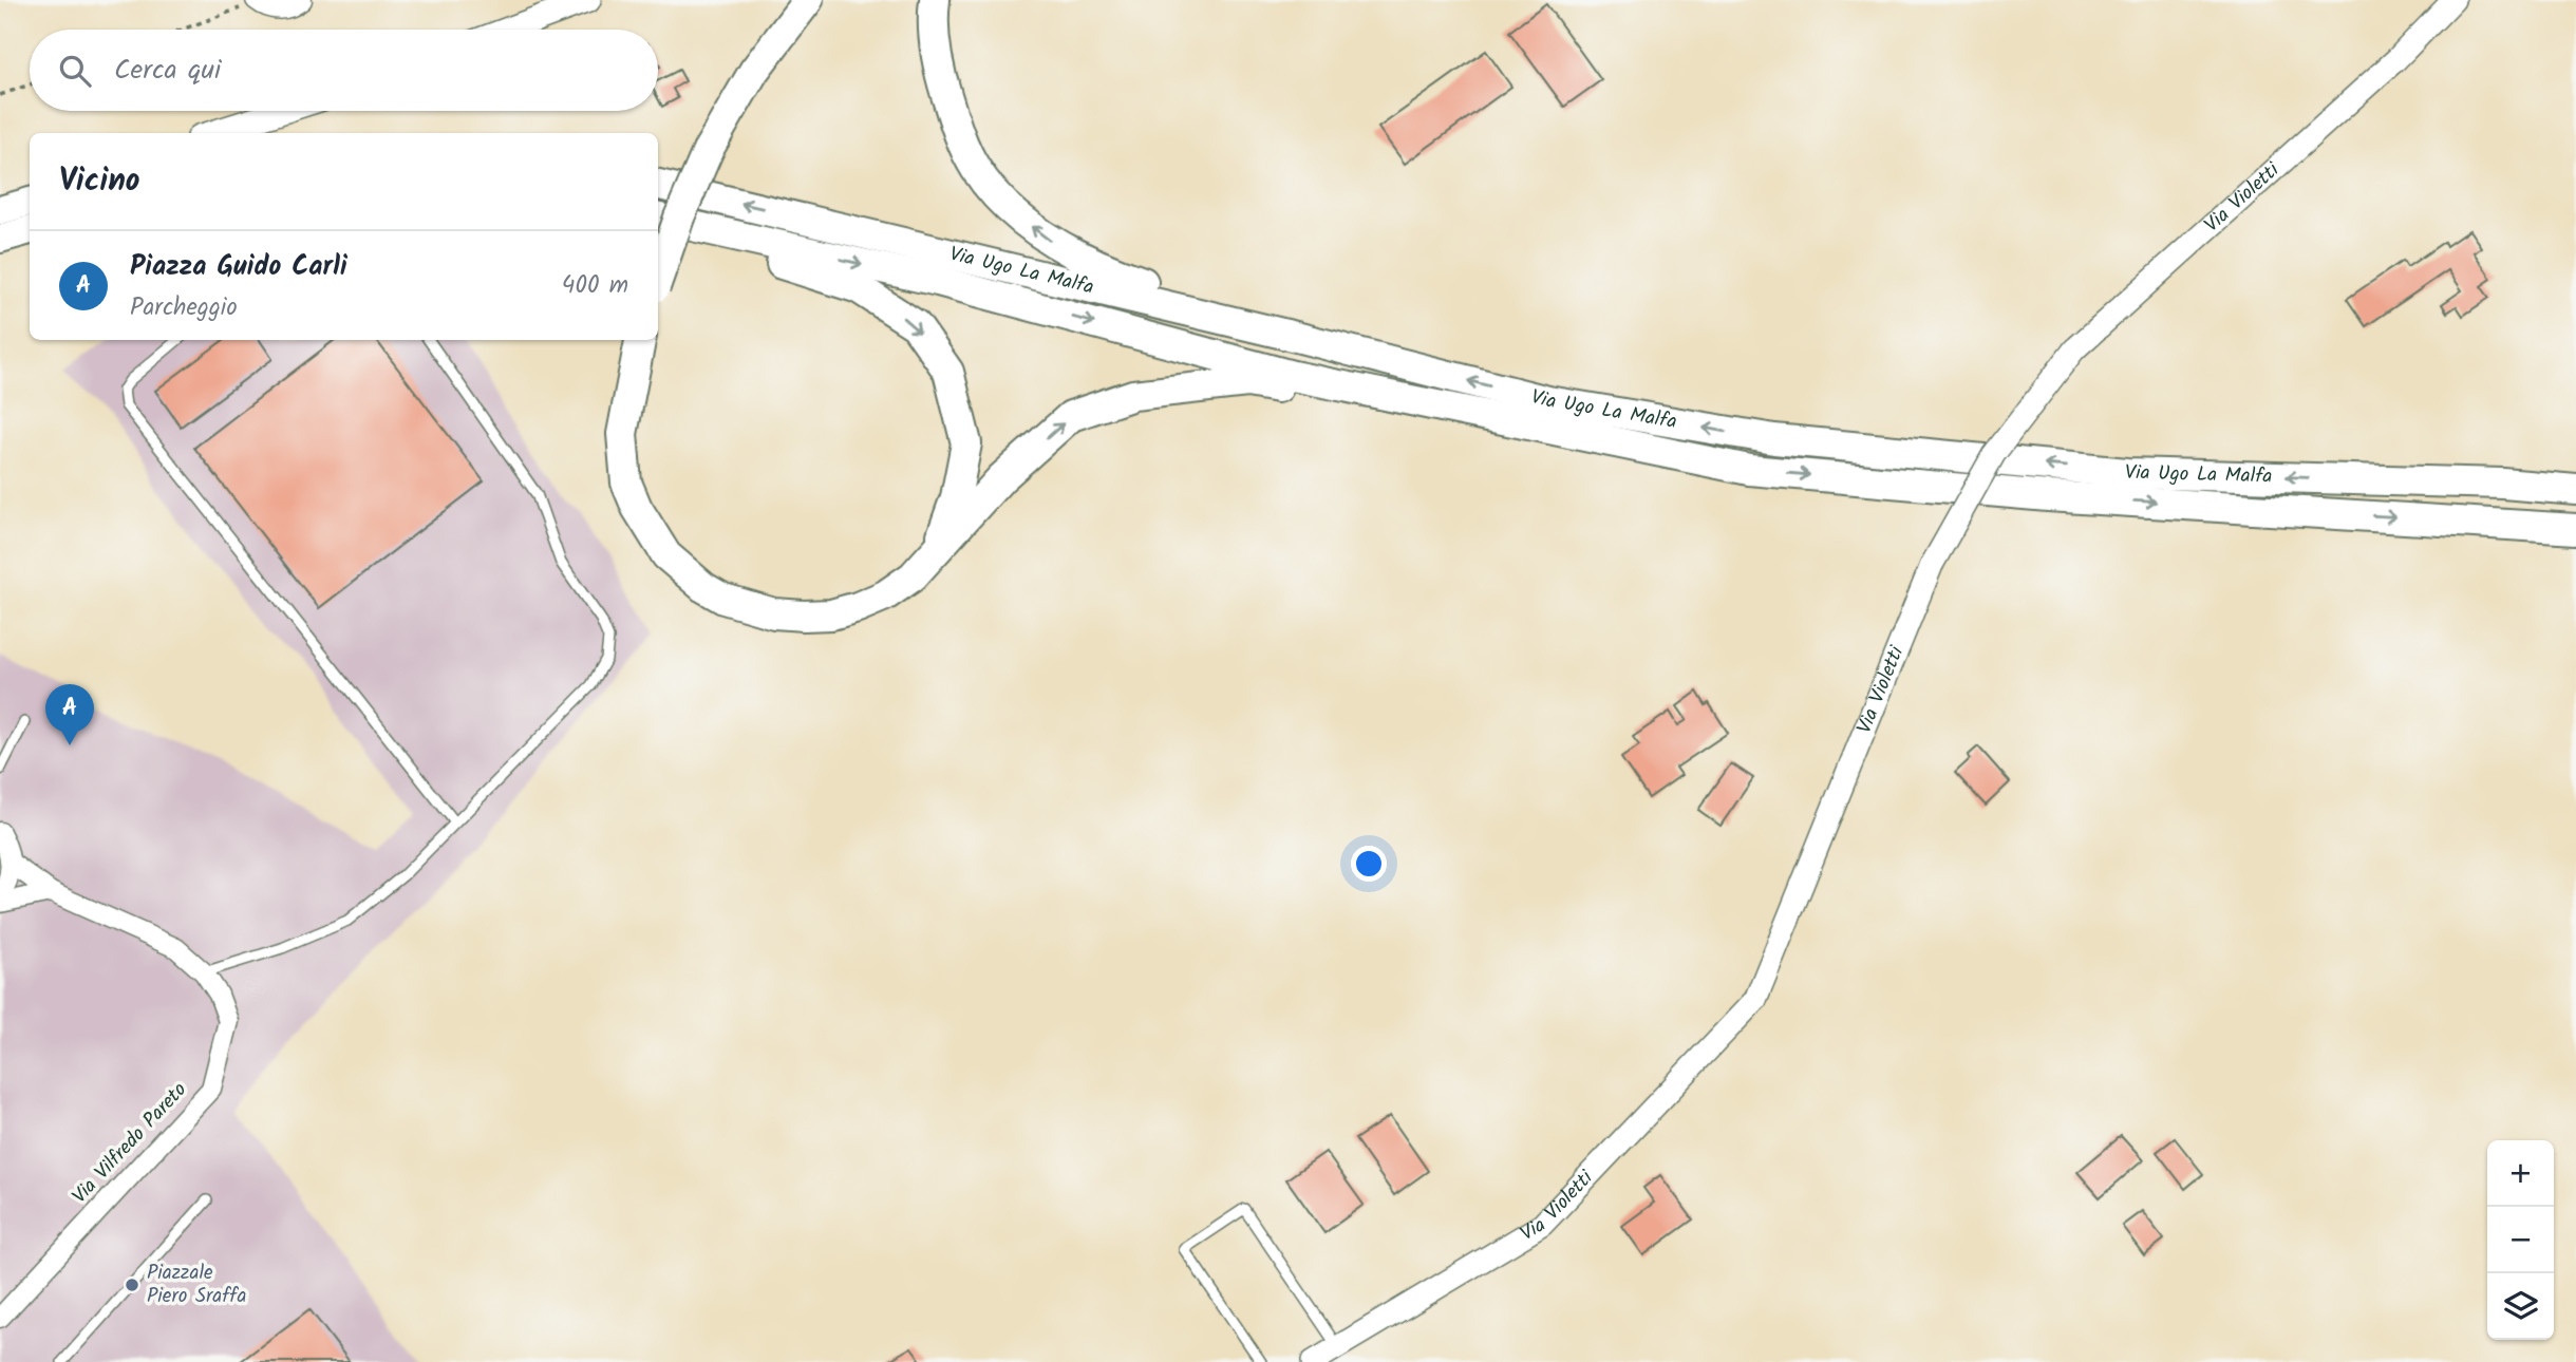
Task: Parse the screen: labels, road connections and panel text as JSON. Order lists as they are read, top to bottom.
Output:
{
  "streets": {
    "highway": ["Via Ugo La Malfa"],
    "street": ["Via Violetti", "Via Vilfredo Pareto"]
  },
  "places": ["Piazzale Piero Sraffa"],
  "page": {
    "search": "Cerca qui",
    "heading": "Vicino",
    "list": [
      {
        "mark": "A",
        "name": "Piazza Guido Carli",
        "note": "Parcheggio",
        "value": "400 m"
      }
    ],
    "pins": "A",
    "map_buttons": ["+", "−"]
  }
}
